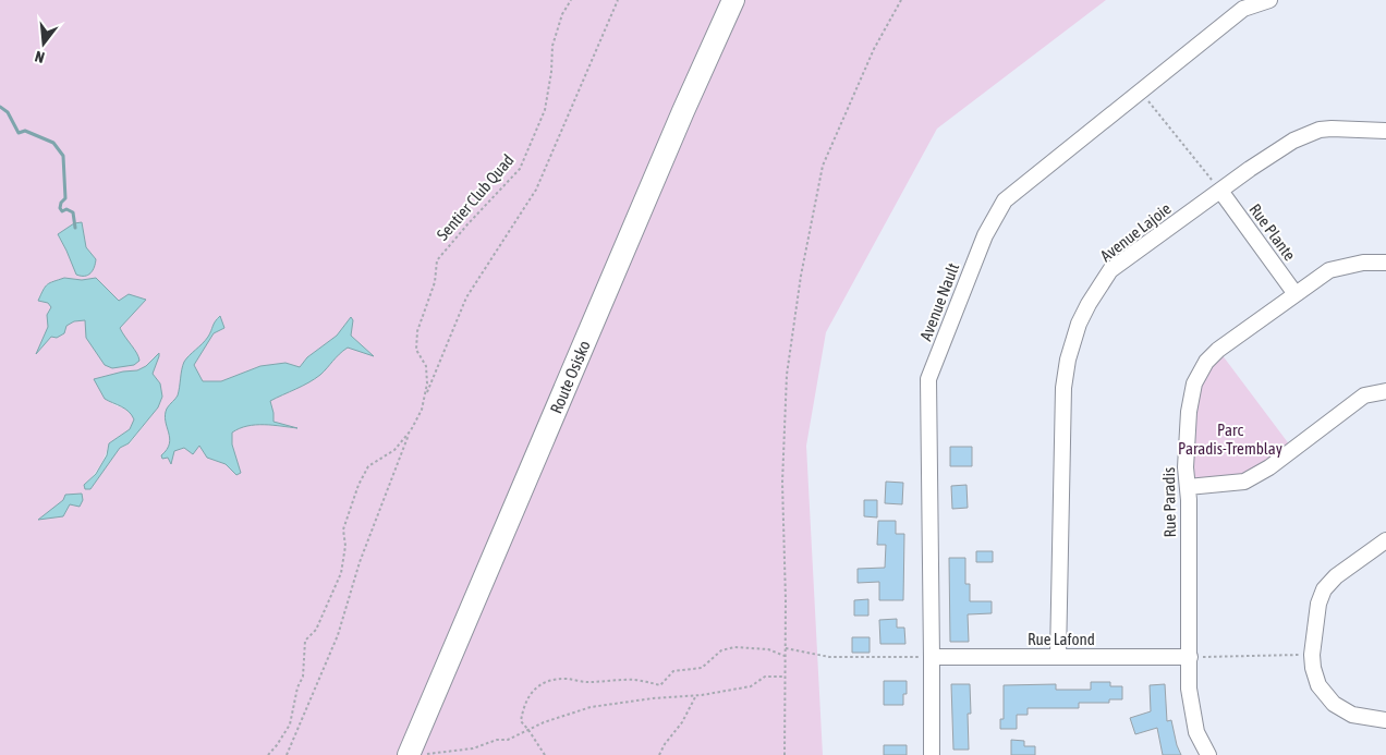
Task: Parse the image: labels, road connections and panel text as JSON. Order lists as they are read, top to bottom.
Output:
{
  "streets": {
    "highway": ["Route Osisko"],
    "street": [
      "Avenue Lajoie",
      "Rue Plante",
      "Avenue Nault",
      "Rue Paradis",
      "Rue Lafond"
    ],
    "path": ["Sentier Club Quad"]
  },
  "crossings": [
    ["Avenue Lajoie", "Rue Plante"],
    ["Avenue Lajoie", "Rue Lafond"],
    ["Rue Plante", "Rue Paradis"],
    ["Avenue Nault", "Rue Lafond"],
    ["Rue Paradis", "Rue Lafond"]
  ],
  "parks": ["Parc Paradis-Tremblay"],
  "north": "bottom"
}
